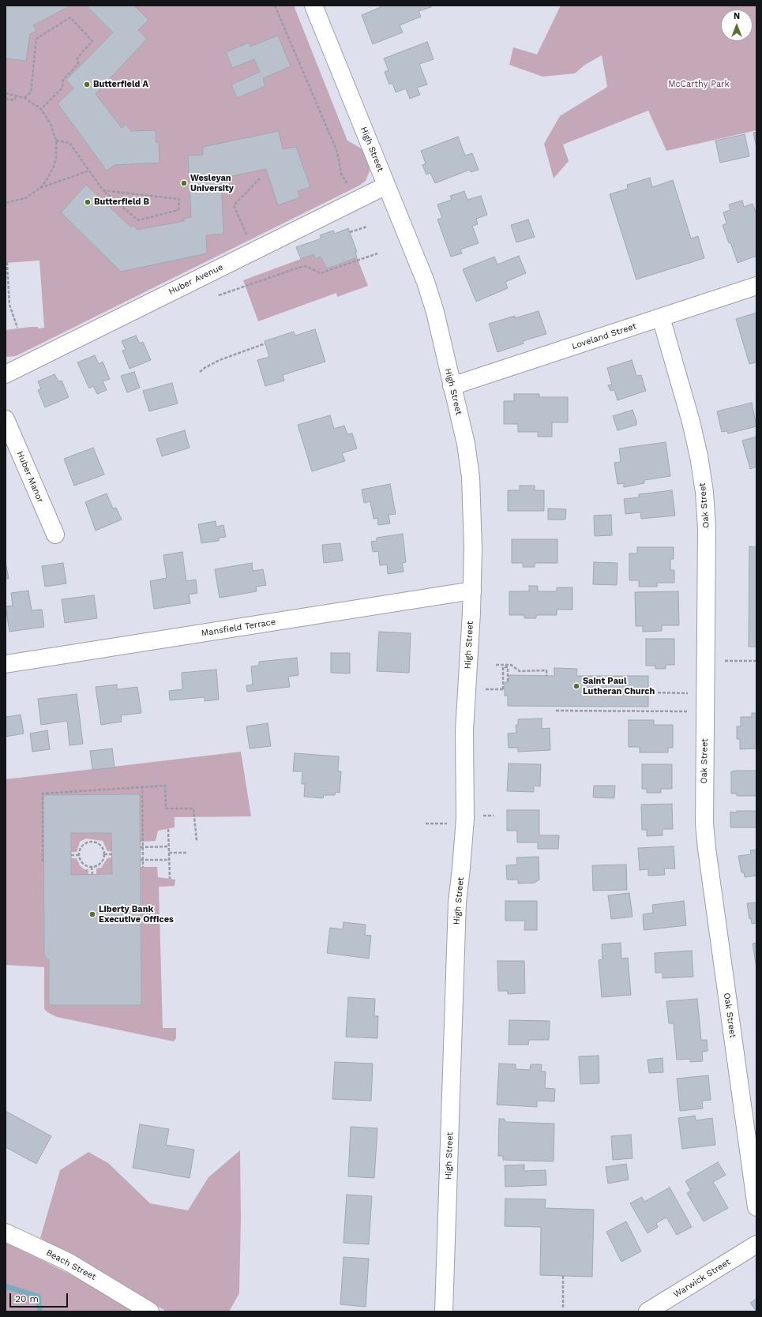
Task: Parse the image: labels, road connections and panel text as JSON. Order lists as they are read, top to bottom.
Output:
{
  "streets": {
    "street": [
      "High Street",
      "Huber Avenue",
      "Loveland Street",
      "Huber Manor",
      "Oak Street",
      "Mansfield Terrace",
      "Beach Street",
      "Warwick Street"
    ]
  },
  "crossings": [
    ["High Street", "Huber Avenue"],
    ["High Street", "Loveland Street"],
    ["High Street", "Mansfield Terrace"],
    ["Loveland Street", "Oak Street"]
  ],
  "parks": ["McCarthy Park"],
  "places": [
    "Butterfield A",
    "Wesleyan University",
    "Butterfield B",
    "Saint Paul Lutheran Church",
    "Liberty Bank Executive Offices"
  ],
  "scale_bar": "20 m",
  "north": "top"
}
